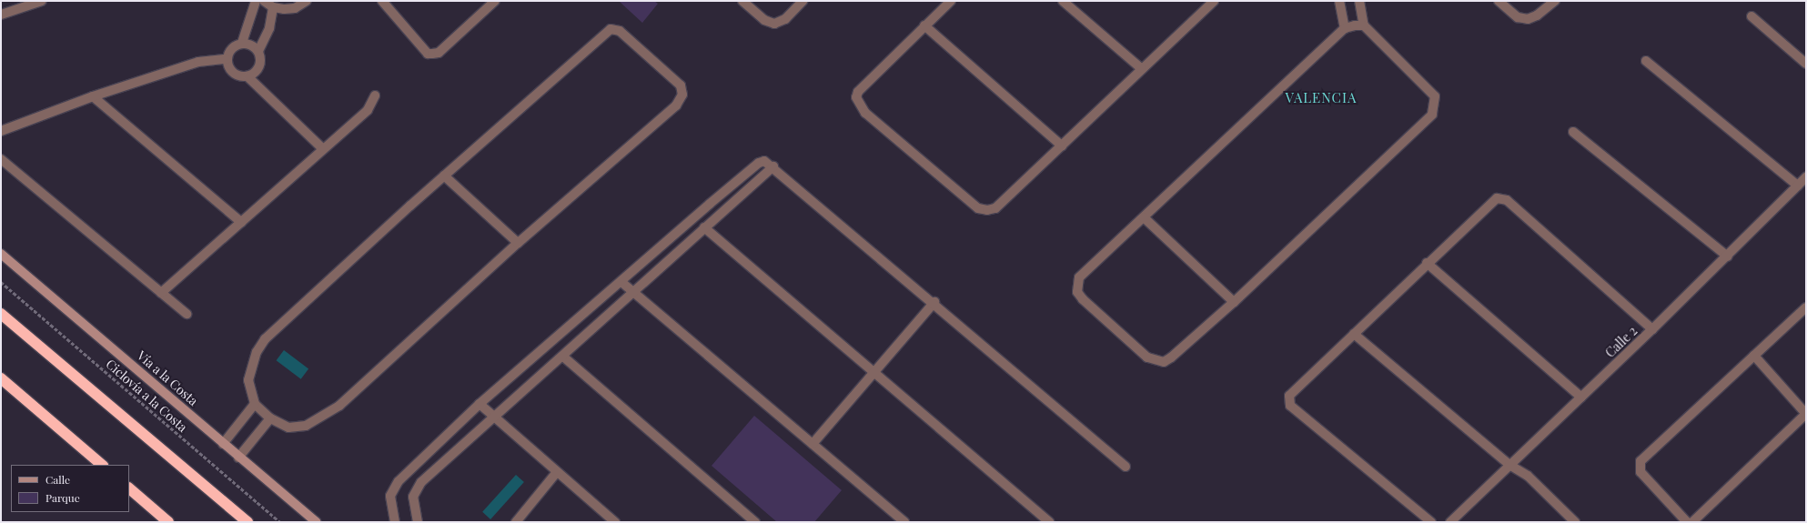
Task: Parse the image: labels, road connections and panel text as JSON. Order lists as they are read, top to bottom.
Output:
{
  "streets": {
    "street": ["Calle 2", "Vía a la Costa"],
    "path": ["Ciclovía a la Costa"]
  },
  "districts": ["VALENCIA"],
  "legend": ["Calle", "Parque"]
}
